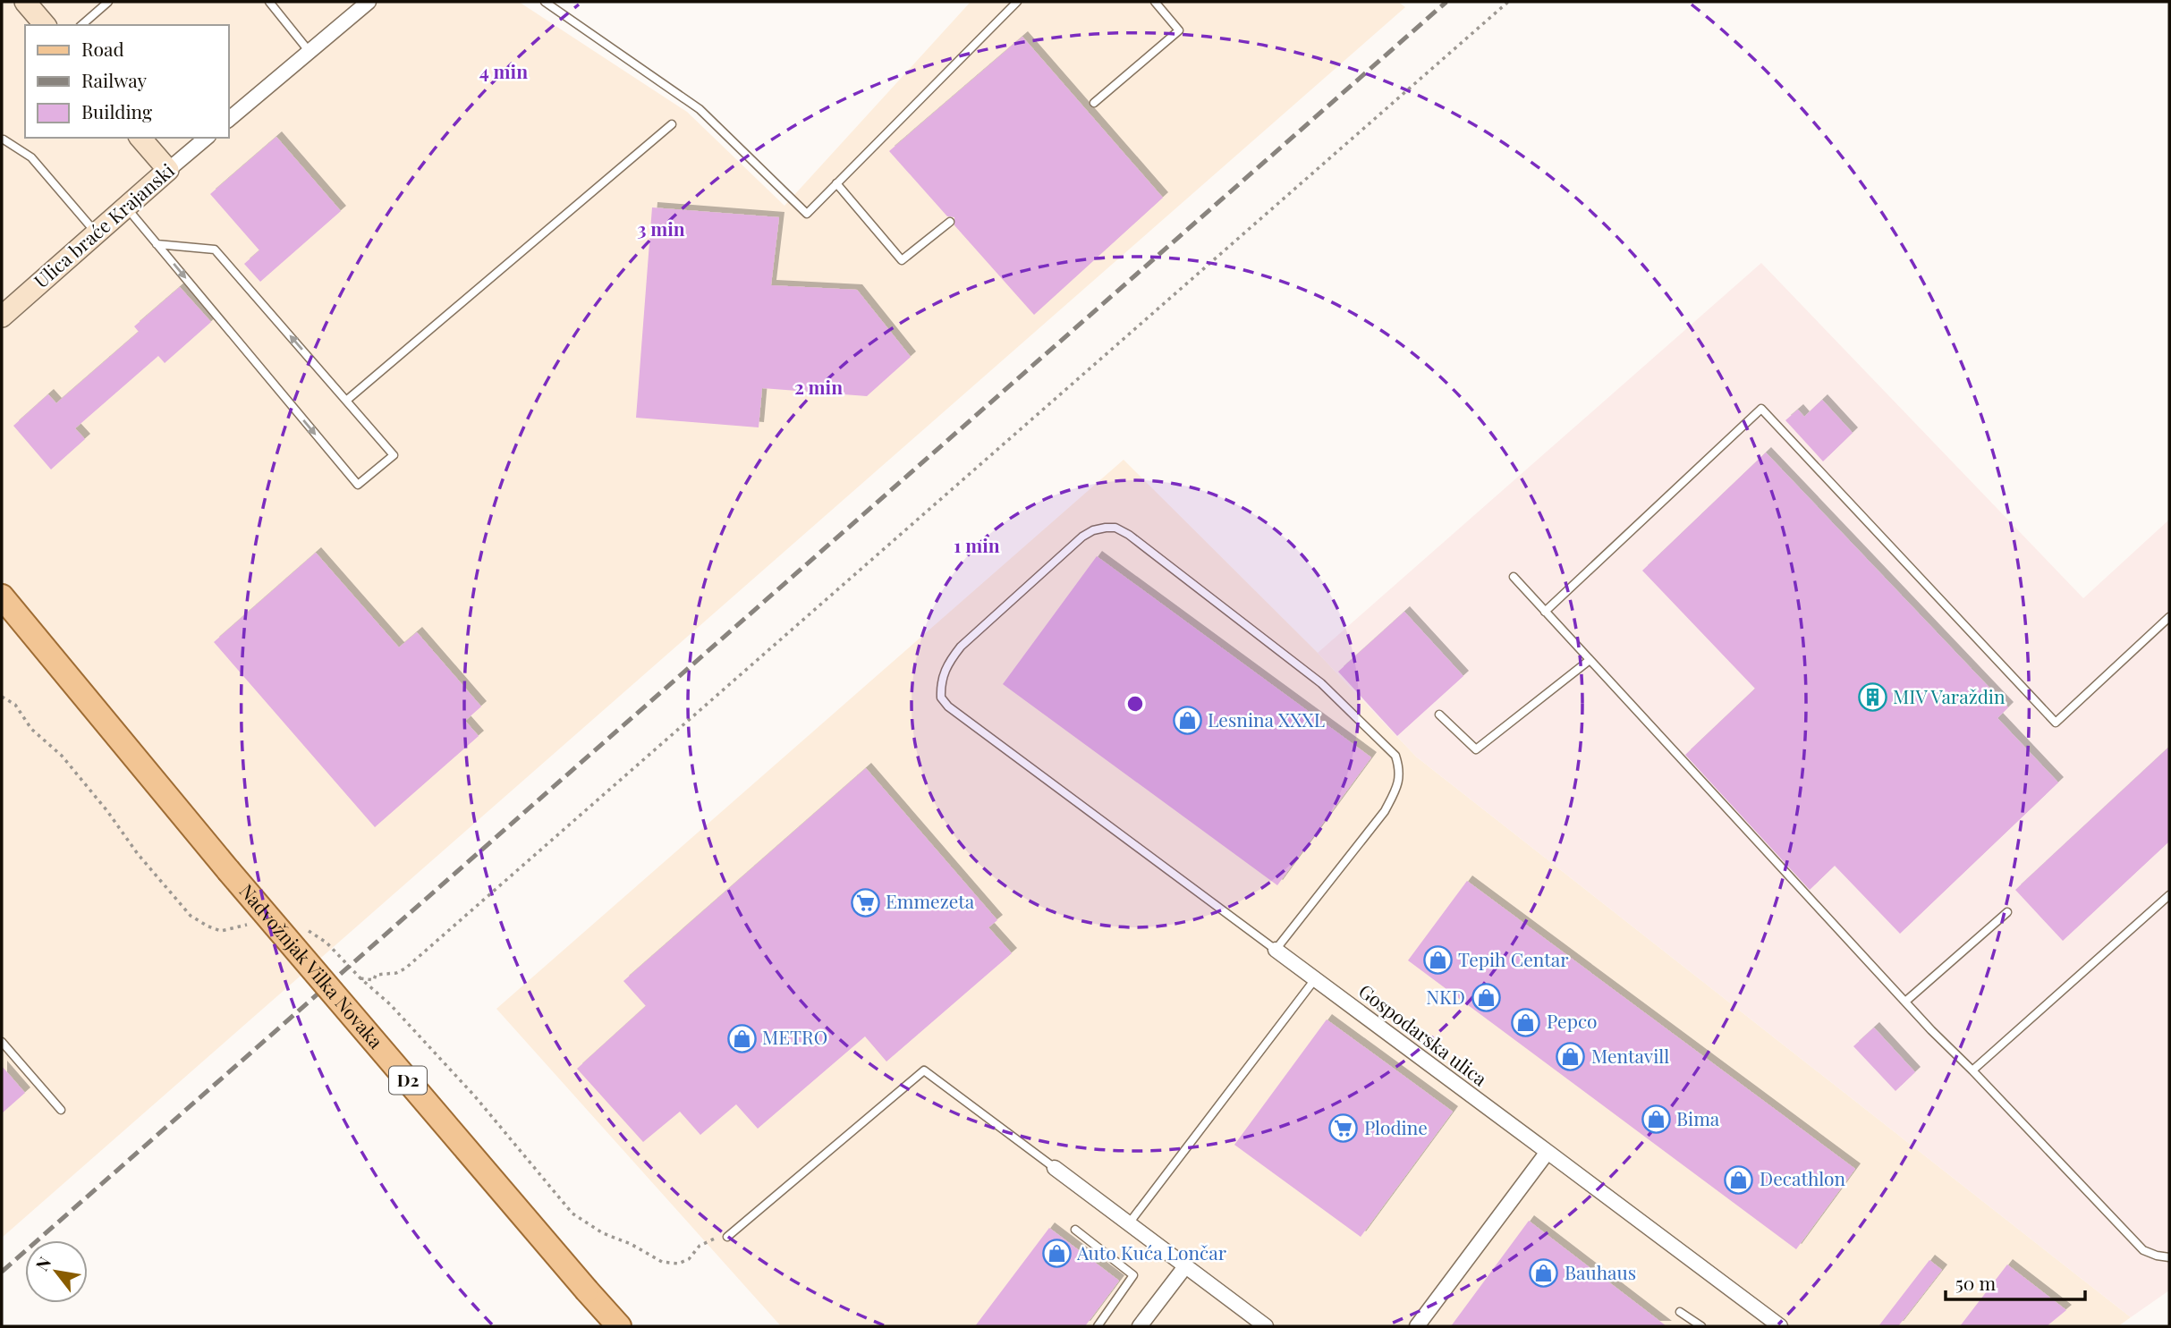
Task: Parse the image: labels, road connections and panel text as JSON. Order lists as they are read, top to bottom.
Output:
{
  "streets": {
    "main road": ["Ulica braće Krajanski", "Nadvožnjak Vilka Novaka", "D2"],
    "street": ["Gospodarska ulica"]
  },
  "places": {
    "building": ["MIV Varaždin"],
    "shop": [
      "Lesnina XXXL",
      "Tepih Centar",
      "NKD",
      "Pepco",
      "METRO",
      "Mentavill",
      "Bima",
      "Decathlon",
      "Auto Kuća Lončar",
      "Bauhaus"
    ],
    "supermarket": ["Emmezeta", "Plodine"]
  },
  "legend": ["Road", "Railway", "Building"],
  "scale_bar": "50 m",
  "north": "top left",
  "rings": [
    "4 min",
    "3 min",
    "2 min",
    "1 min"
  ]
}
